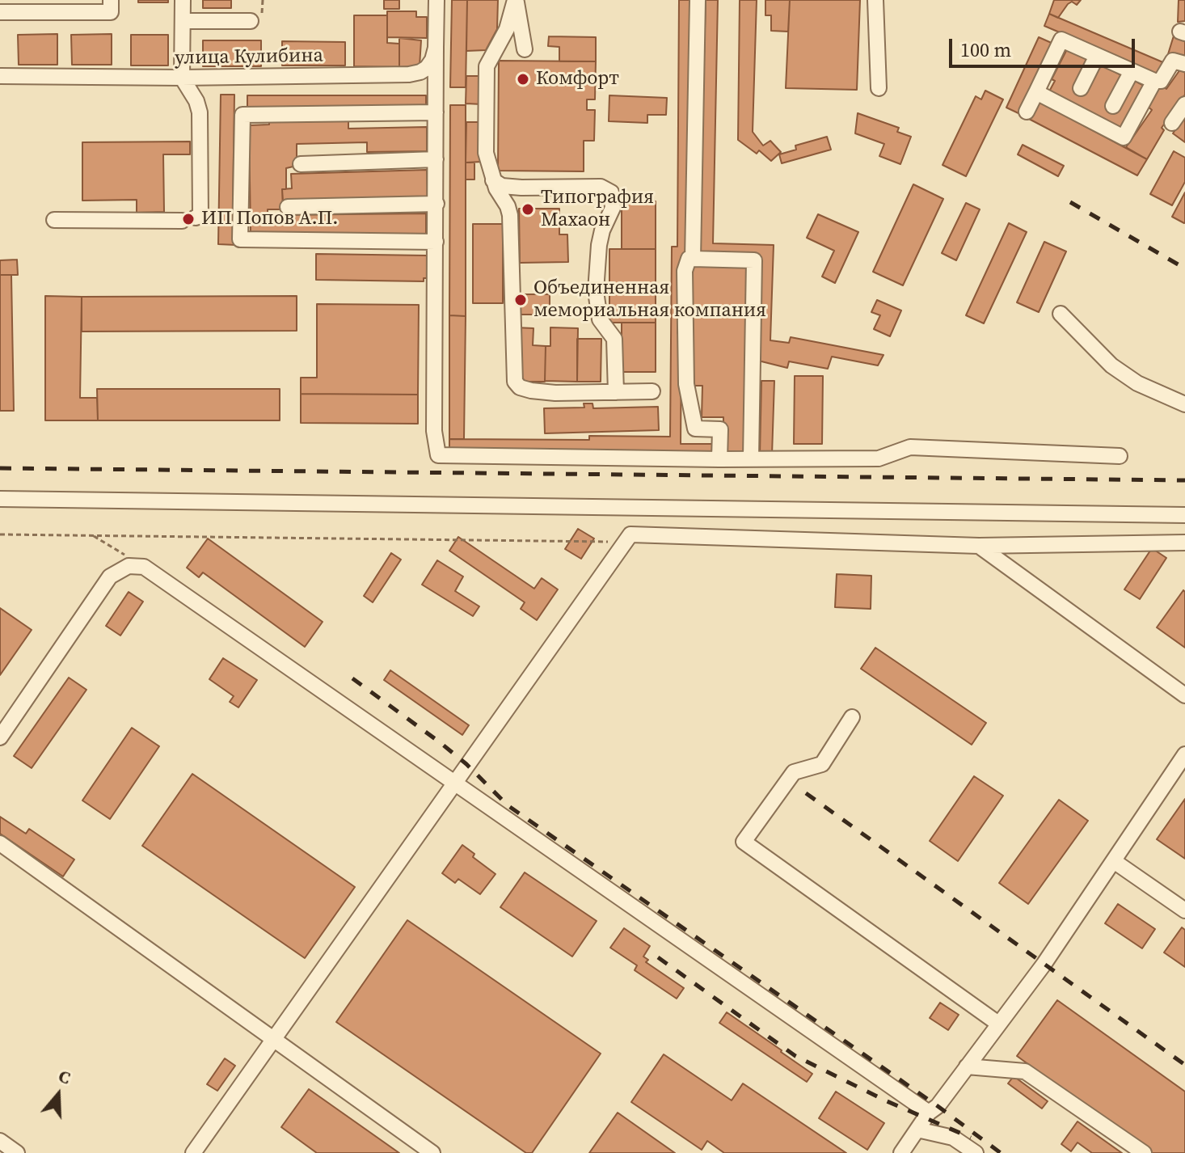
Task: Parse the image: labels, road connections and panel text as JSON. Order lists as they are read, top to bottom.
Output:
{
  "streets": {
    "street": ["улица Кулибина"]
  },
  "places": [
    "Комфорт",
    "Типография Махаон",
    "ИП Попов А.П.",
    "Объединенная мемориальная компания"
  ],
  "scale_bar": "100 m",
  "north": "top"
}
